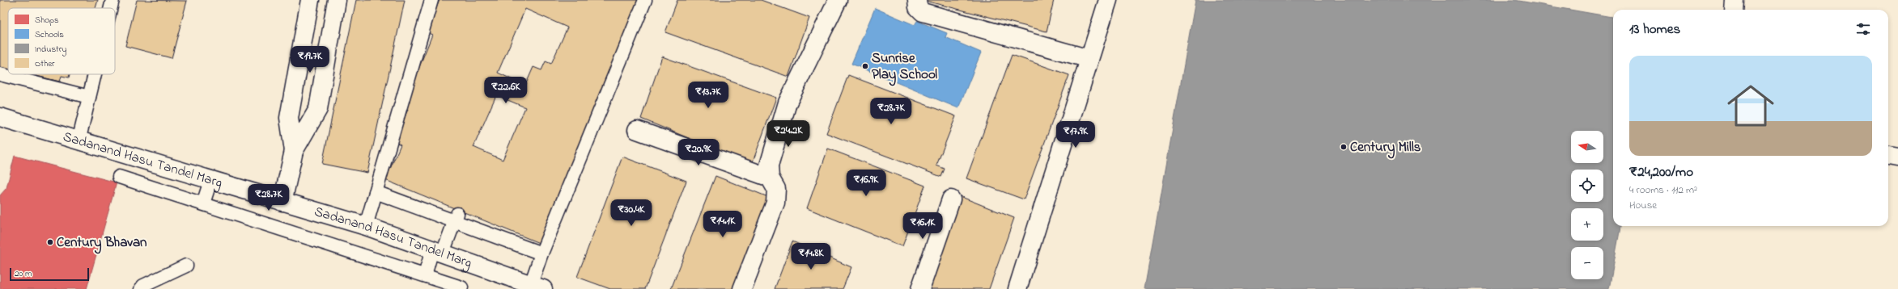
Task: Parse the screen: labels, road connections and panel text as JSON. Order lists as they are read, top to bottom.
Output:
{
  "streets": {
    "street": ["Sadanand Hasu Tandel Marg"]
  },
  "places": ["Sunrise Play School", "Century Mills", "Century Bhavan"],
  "legend": [
    "Shops",
    "Schools",
    "Industry",
    "Other"
  ],
  "scale_bar": "20 m",
  "north": "left",
  "page": {
    "heading": "13 homes",
    "price": [
      "₹19.7K",
      "₹22.6K",
      "₹13.7K",
      "₹28.7K",
      "₹24.2K",
      "₹17.9K",
      "₹20.9K",
      "₹16.9K",
      "₹28.7K",
      "₹30.4K",
      "₹14.1K",
      "₹16.1K",
      "₹14.8K"
    ],
    "list": [
      {
        "name": "₹24,200/mo",
        "note": "4 rooms · 112 m² · House"
      }
    ],
    "map_buttons": ["+", "−"],
    "scale": "20 m"
  }
}
